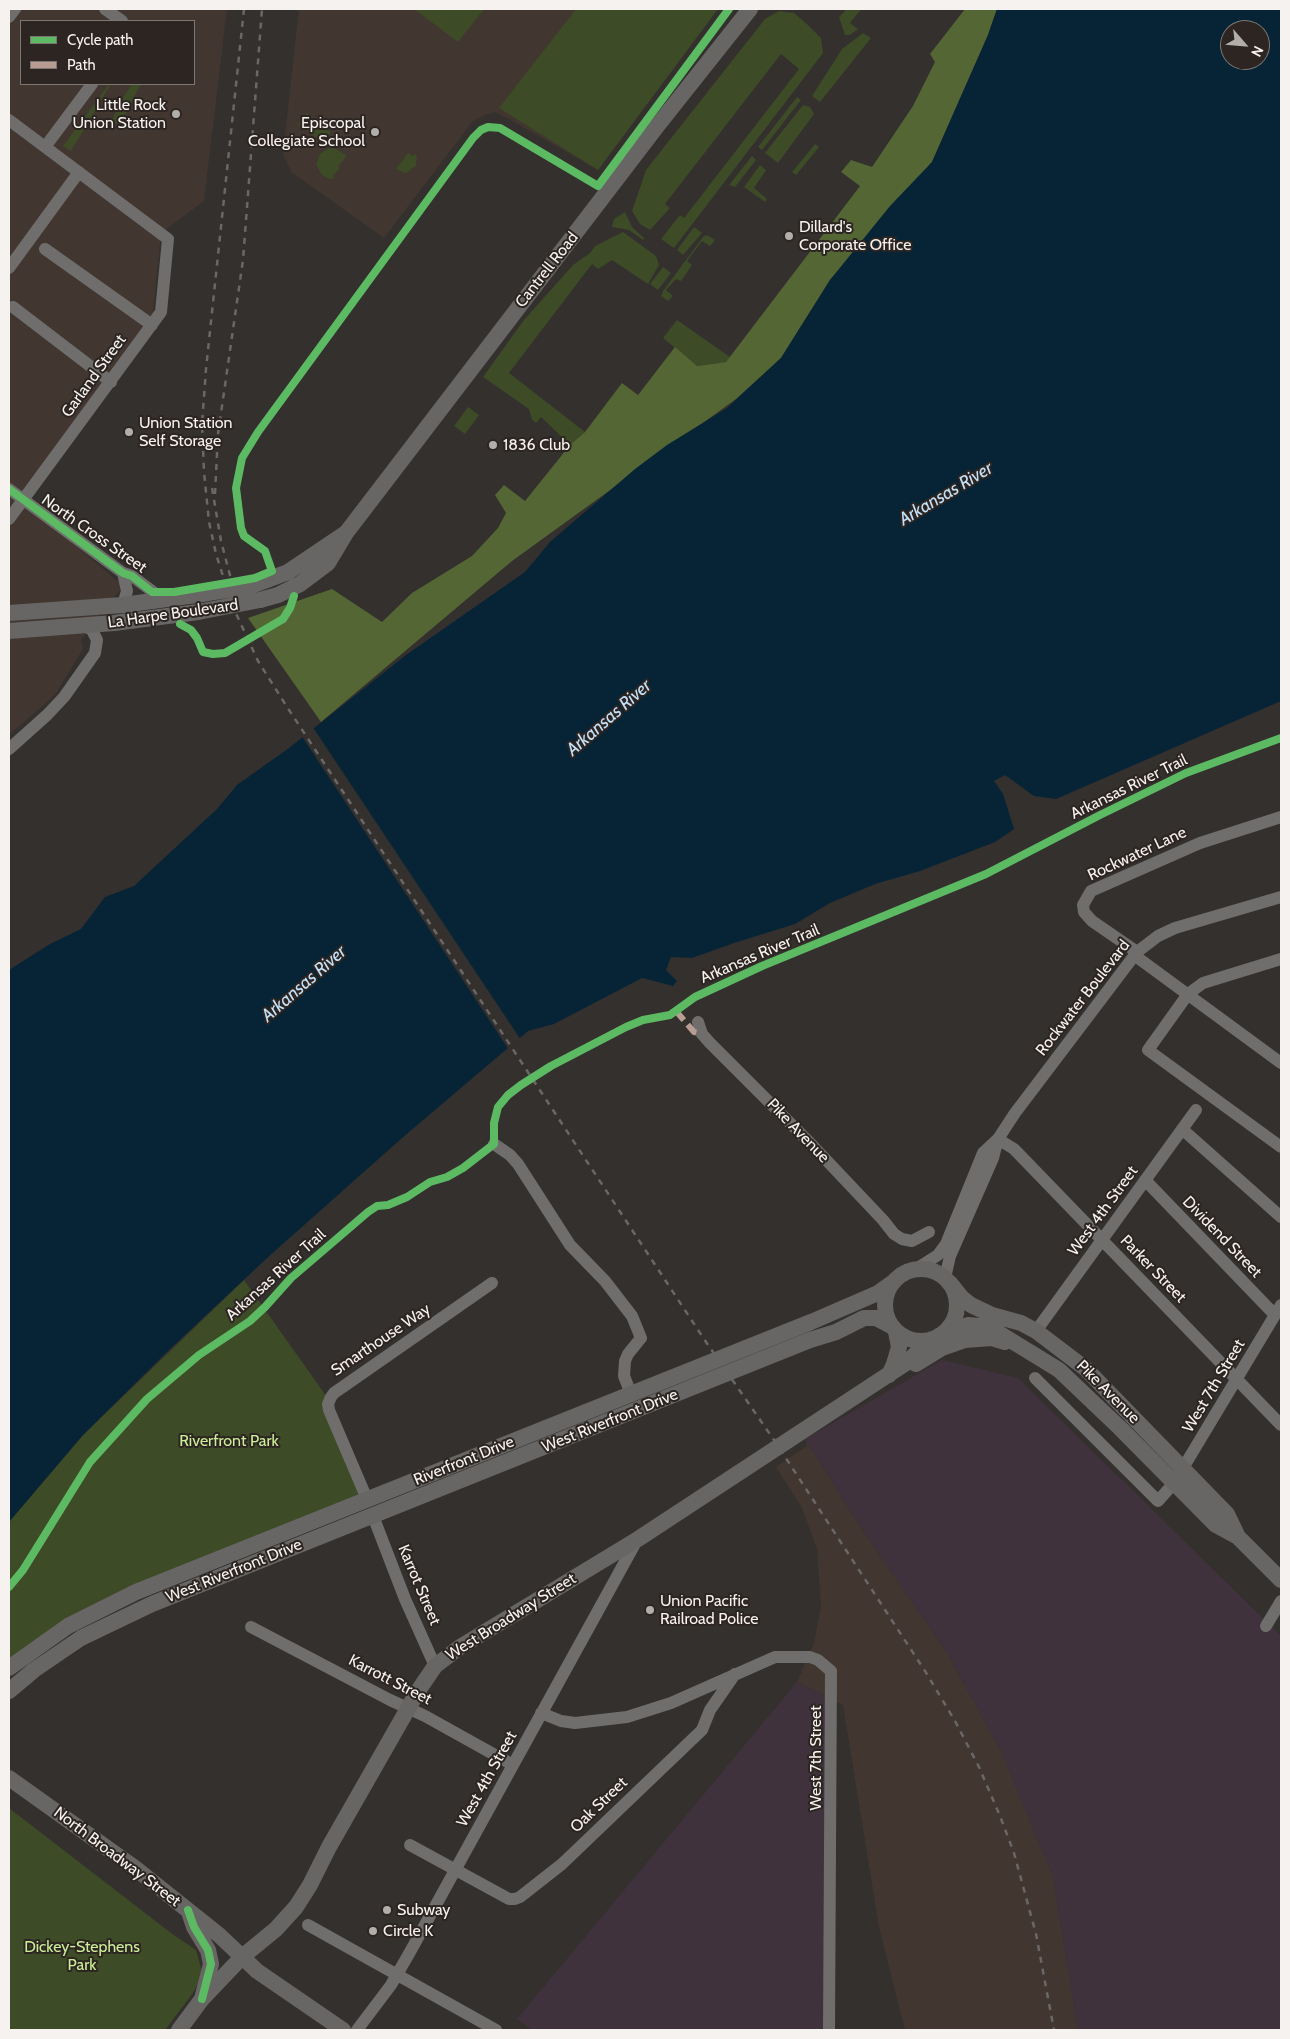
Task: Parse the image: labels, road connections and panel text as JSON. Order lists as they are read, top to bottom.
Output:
{
  "streets": {
    "main road": [
      "Cantrell Road",
      "La Harpe Boulevard",
      "Pike Avenue",
      "West Riverfront Drive",
      "Riverfront Drive",
      "West Broadway Street",
      "North Broadway Street"
    ],
    "street": [
      "Garland Street",
      "North Cross Street",
      "Rockwater Lane",
      "Rockwater Boulevard",
      "West 4th Street",
      "Dividend Street",
      "Parker Street",
      "Smarthouse Way",
      "West 7th Street",
      "Karrot Street",
      "Karrott Street",
      "Oak Street"
    ],
    "cycle path": ["Arkansas River Trail"]
  },
  "crossings": [
    ["Cantrell Road", "La Harpe Boulevard"],
    ["Garland Street", "North Cross Street"],
    ["North Cross Street", "La Harpe Boulevard"],
    ["Rockwater Lane", "Rockwater Boulevard"],
    ["Rockwater Boulevard", "Pike Avenue"],
    ["Rockwater Boulevard", "Parker Street"],
    ["Rockwater Boulevard", "West Riverfront Drive"],
    ["Rockwater Boulevard", "Riverfront Drive"],
    ["Rockwater Boulevard", "West Broadway Street"],
    ["Pike Avenue", "West 4th Street"],
    ["Pike Avenue", "West 7th Street"],
    ["Pike Avenue", "West Riverfront Drive"],
    ["Pike Avenue", "Riverfront Drive"],
    ["Pike Avenue", "West Broadway Street"],
    ["West 4th Street", "Dividend Street"],
    ["West 4th Street", "Parker Street"],
    ["West 4th Street", "West Broadway Street"],
    ["West 4th Street", "Karrott Street"],
    ["West 4th Street", "Oak Street"],
    ["Dividend Street", "West 7th Street"],
    ["Parker Street", "West 7th Street"],
    ["Smarthouse Way", "Riverfront Drive"],
    ["West 7th Street", "Oak Street"],
    ["West Riverfront Drive", "Riverfront Drive"],
    ["West Riverfront Drive", "Karrot Street"],
    ["West Riverfront Drive", "West Broadway Street"],
    ["Riverfront Drive", "West Broadway Street"],
    ["Karrot Street", "West Broadway Street"],
    ["West Broadway Street", "Karrott Street"],
    ["West Broadway Street", "North Broadway Street"]
  ],
  "water": ["Arkansas River"],
  "parks": ["Riverfront Park", "Dickey-Stephens Park"],
  "places": [
    "Little Rock Union Station",
    "Episcopal Collegiate School",
    "Dillard's Corporate Office",
    "Union Station Self Storage",
    "1836 Club",
    "Union Pacific Railroad Police",
    "Subway",
    "Circle K"
  ],
  "legend": ["Cycle path", "Path"],
  "north": "bottom right"
}
